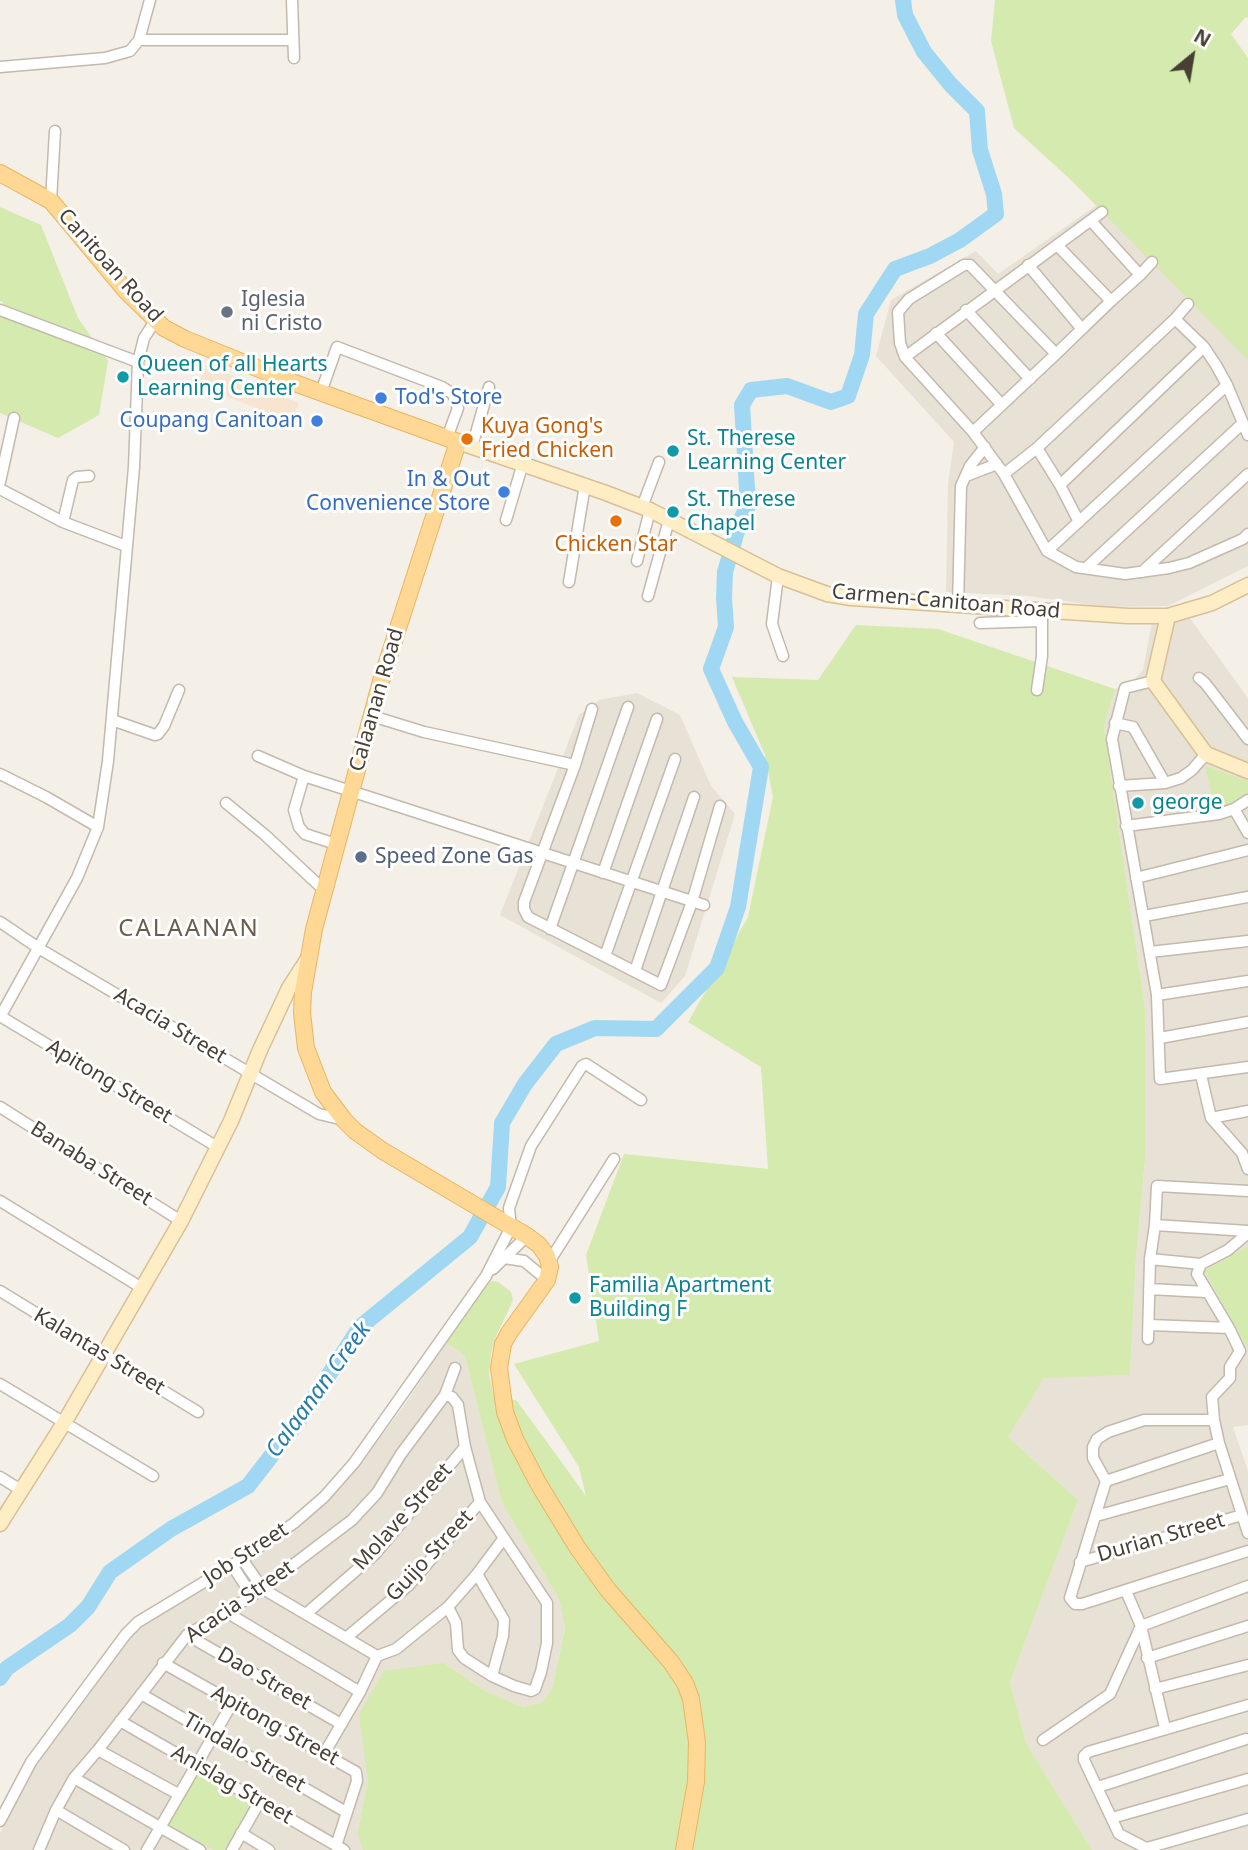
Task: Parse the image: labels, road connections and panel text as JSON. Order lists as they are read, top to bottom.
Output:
{
  "streets": {
    "main road": ["Canitoan Road", "Calaanan Road"],
    "street": [
      "Carmen-Canitoan Road",
      "Acacia Street",
      "Apitong Street",
      "Banaba Street",
      "Kalantas Street",
      "Molave Street",
      "Durian Street",
      "Job Street",
      "Guijo Street",
      "Dao Street",
      "Tindalo Street",
      "Anislag Street"
    ]
  },
  "crossings": [
    ["Canitoan Road", "Carmen-Canitoan Road"],
    ["Canitoan Road", "Calaanan Road"],
    ["Carmen-Canitoan Road", "Calaanan Road"],
    ["Calaanan Road", "Acacia Street"],
    ["Calaanan Road", "Job Street"],
    ["Acacia Street", "Apitong Street"],
    ["Acacia Street", "Dao Street"],
    ["Acacia Street", "Tindalo Street"],
    ["Acacia Street", "Anislag Street"],
    ["Apitong Street", "Tindalo Street"],
    ["Apitong Street", "Anislag Street"]
  ],
  "districts": ["CALAANAN"],
  "water": ["Calaanan Creek"],
  "places": [
    "Iglesia ni Cristo",
    "Queen of all Hearts Learning Center",
    "Tod's Store",
    "Coupang Canitoan",
    "Kuya Gong's Fried Chicken",
    "St. Therese Learning Center",
    "In & Out Convenience Store",
    "St. Therese Chapel",
    "Chicken Star",
    "george",
    "Speed Zone Gas",
    "Familia Apartment Building F"
  ],
  "north": "top right"
}
